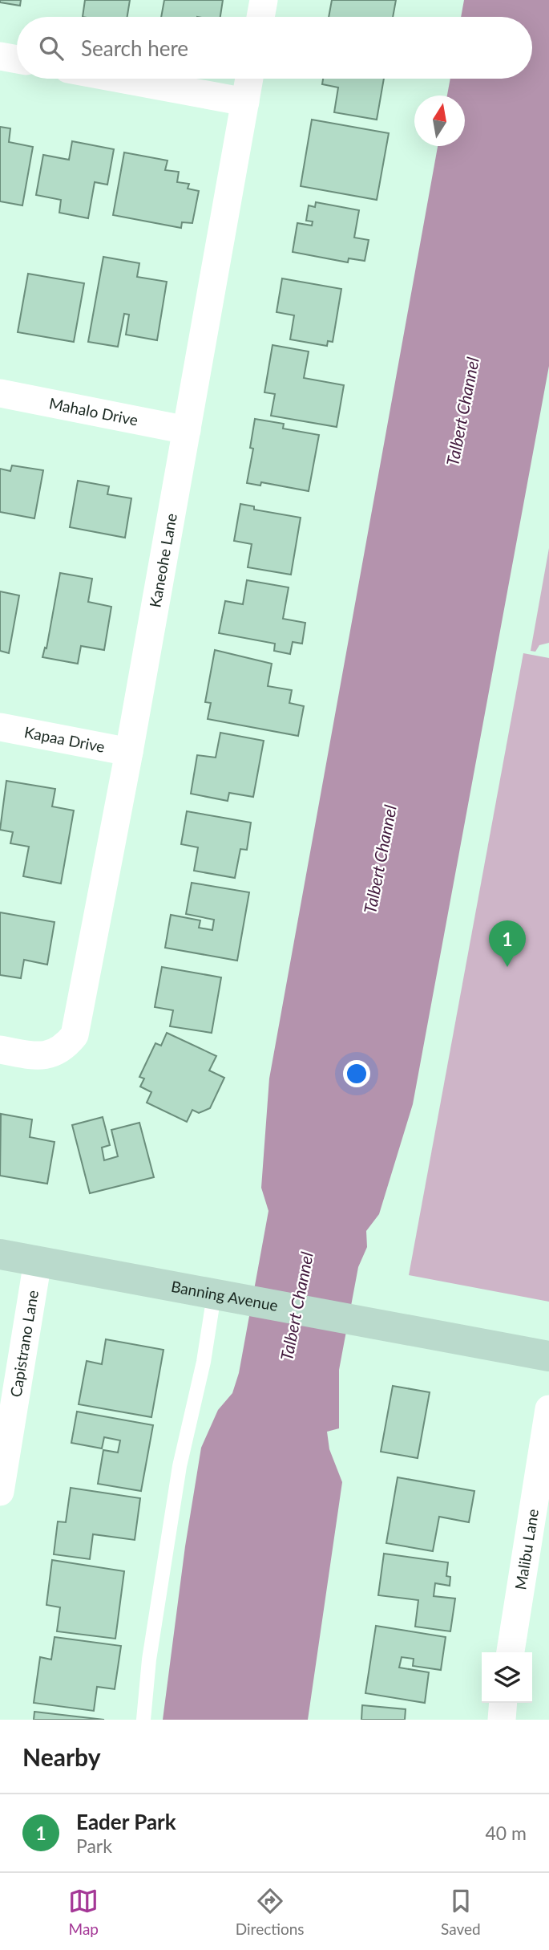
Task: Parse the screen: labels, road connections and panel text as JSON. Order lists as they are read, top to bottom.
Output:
{
  "streets": {
    "street": [
      "Mahalo Drive",
      "Kaneohe Lane",
      "Kapaa Drive",
      "Banning Avenue",
      "Capistrano Lane",
      "Malibu Lane"
    ]
  },
  "crossings": [
    ["Mahalo Drive", "Kaneohe Lane"],
    ["Kaneohe Lane", "Kapaa Drive"],
    ["Banning Avenue", "Capistrano Lane"]
  ],
  "water": ["Talbert Channel"],
  "north": "top",
  "page": {
    "search": "Search here",
    "pins": "1",
    "heading": "Nearby",
    "list": [
      {
        "mark": "1",
        "name": "Eader Park",
        "note": "Park",
        "value": "40 m"
      }
    ],
    "nav": ["Map", "Directions", "Saved"]
  }
}
